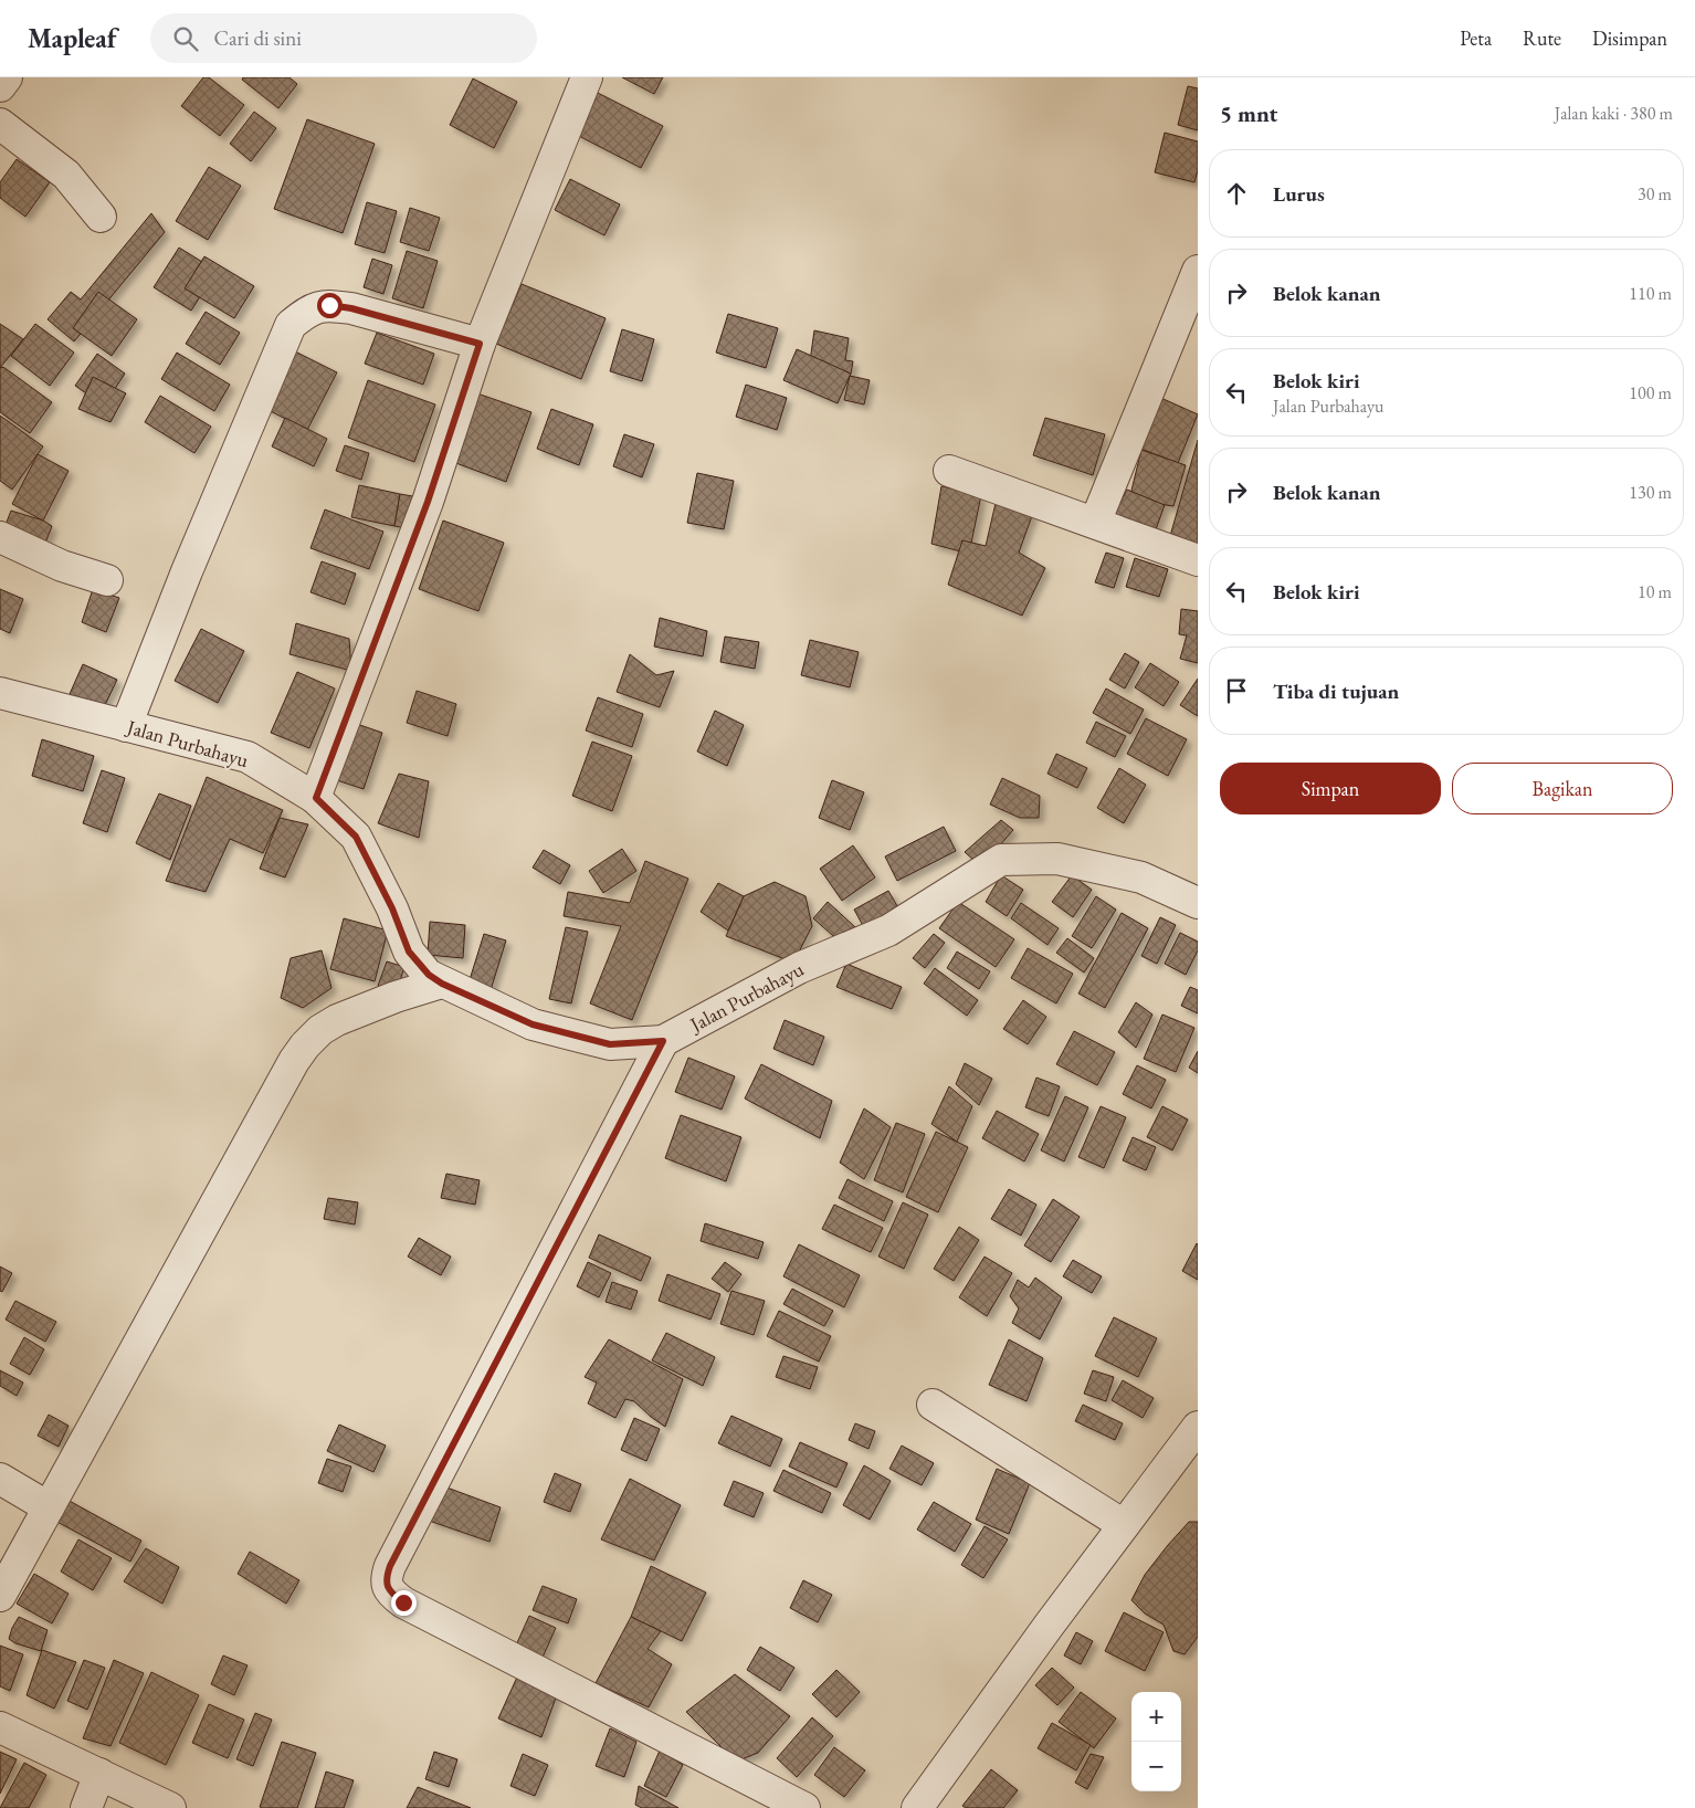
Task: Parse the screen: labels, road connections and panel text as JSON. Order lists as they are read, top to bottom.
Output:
{
  "streets": {
    "street": ["Jalan Purbahayu"]
  },
  "page": {
    "header": "Mapleaf",
    "search": "Cari di sini",
    "nav": ["Peta", "Rute", "Disimpan"],
    "heading": ["5 mnt", "Jalan kaki · 380 m"],
    "list": [
      ["Lurus", "30 m"],
      ["Belok kanan", "110 m"],
      ["Belok kiri", "Jalan Purbahayu", "100 m"],
      ["Belok kanan", "130 m"],
      ["Belok kiri", "10 m"],
      "Tiba di tujuan"
    ],
    "buttons": ["Simpan", "Bagikan"],
    "map_buttons": ["+", "−"]
  }
}
